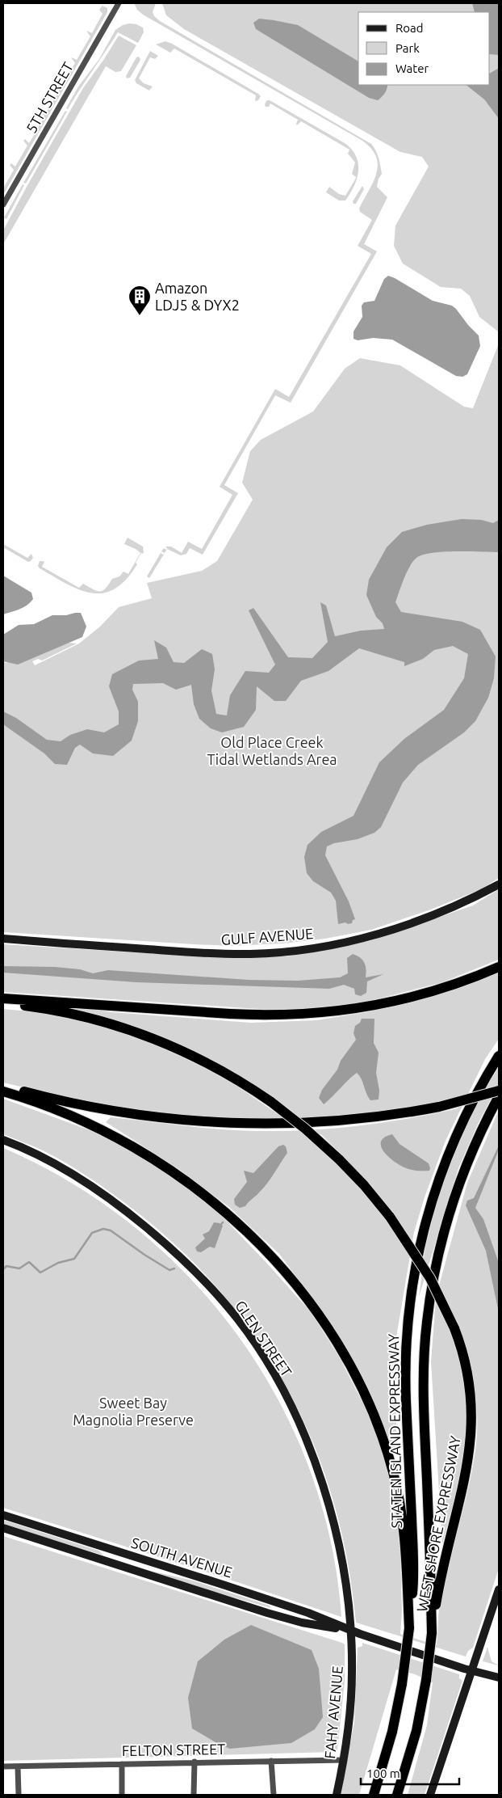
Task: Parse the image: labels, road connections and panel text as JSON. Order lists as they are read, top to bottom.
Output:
{
  "streets": {
    "highway": ["STATEN ISLAND EXPRESSWAY", "WEST SHORE EXPRESSWAY"],
    "street": [
      "5TH STREET",
      "GULF AVENUE",
      "GLEN STREET",
      "SOUTH AVENUE",
      "FAHY AVENUE",
      "FELTON STREET"
    ]
  },
  "crossings": [
    ["GLEN STREET", "SOUTH AVENUE"],
    ["GLEN STREET", "FAHY AVENUE"],
    ["STATEN ISLAND EXPRESSWAY", "WEST SHORE EXPRESSWAY"],
    ["SOUTH AVENUE", "FAHY AVENUE"],
    ["FAHY AVENUE", "FELTON STREET"]
  ],
  "parks": ["Old Place Creek Tidal Wetlands Area", "Sweet Bay Magnolia Preserve"],
  "places": {
    "building": ["Amazon LDJ5 & DYX2"]
  },
  "legend": ["Road", "Park", "Water"],
  "scale_bar": "100 m"
}
